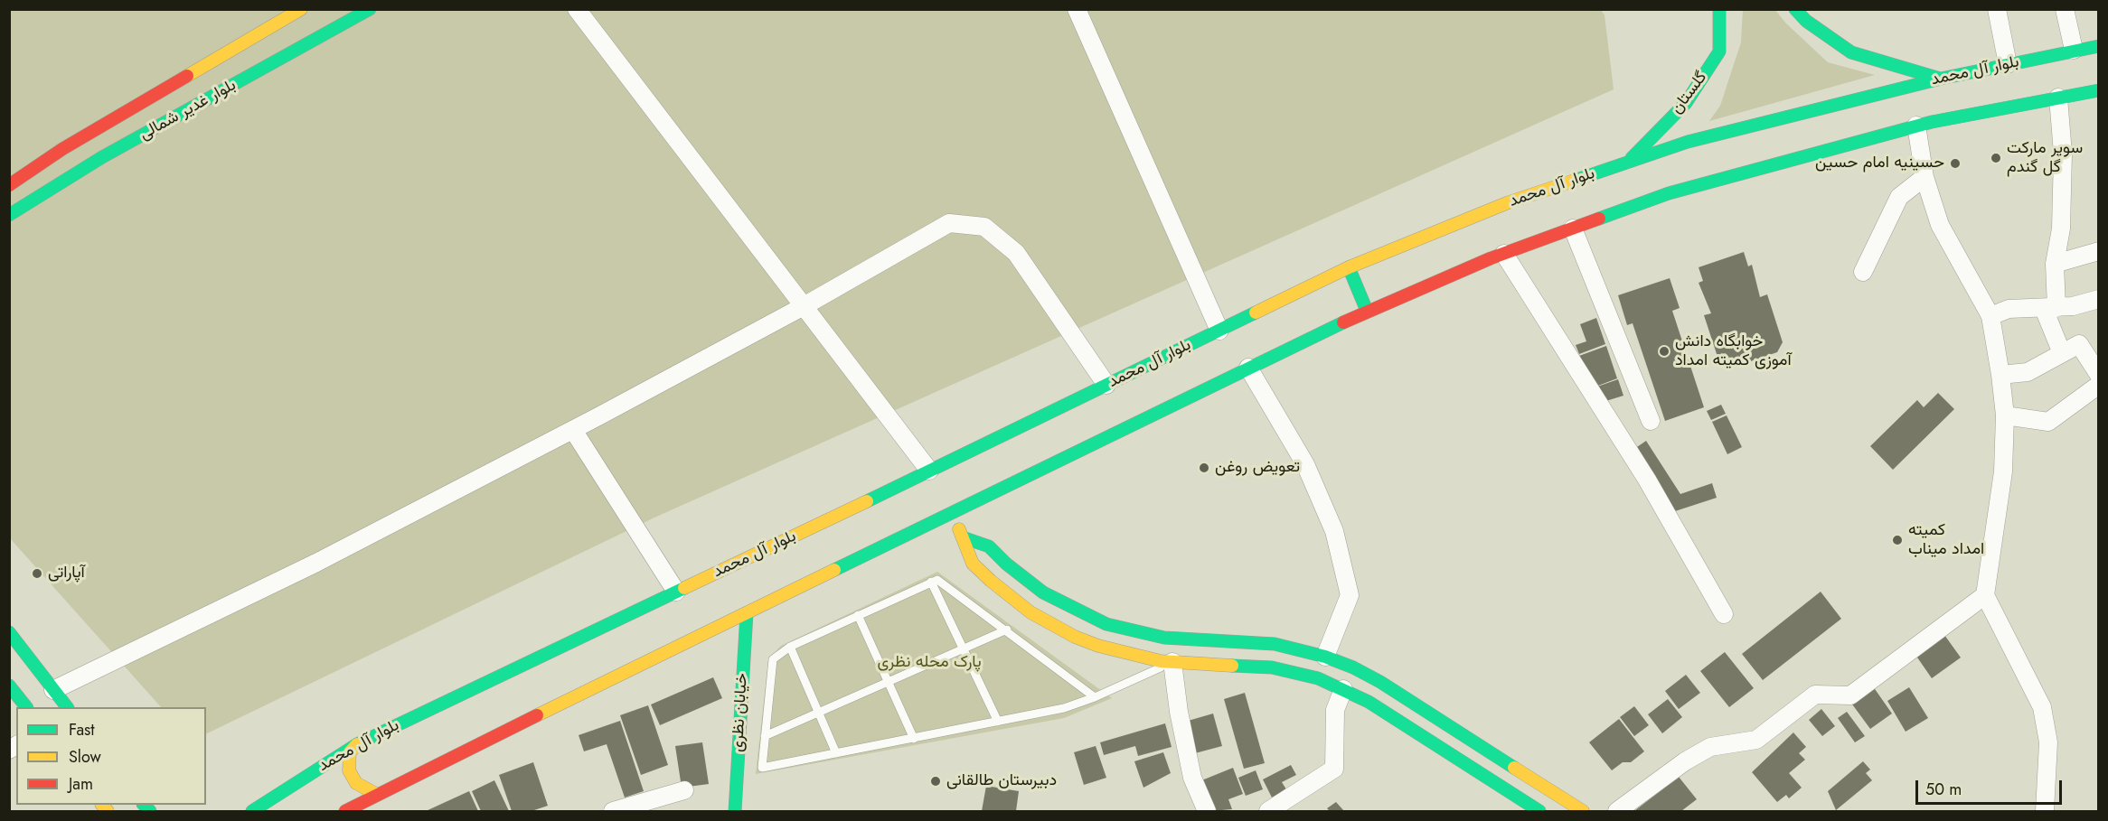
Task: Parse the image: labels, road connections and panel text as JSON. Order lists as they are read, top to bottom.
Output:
{
  "streets": {
    "main road": [
      "بلوار آل محمد",
      "گلستان",
      "بلوار غدیر شمالی",
      "خیابان نظری"
    ]
  },
  "crossings": [
    ["بلوار آل محمد", "گلستان"]
  ],
  "parks": ["پارک محله نظری"],
  "places": [
    "سوپر مارکت گل گندم",
    "حسینیه امام حسین",
    "خوابگاه دانش آموزی کمیته امداد",
    "تعویض روغن",
    "کمیته امداد میناب",
    "آپاراتی",
    "دبیرستان طالقانی"
  ],
  "legend": ["Fast", "Slow", "Jam"],
  "scale_bar": "50 m"
}
